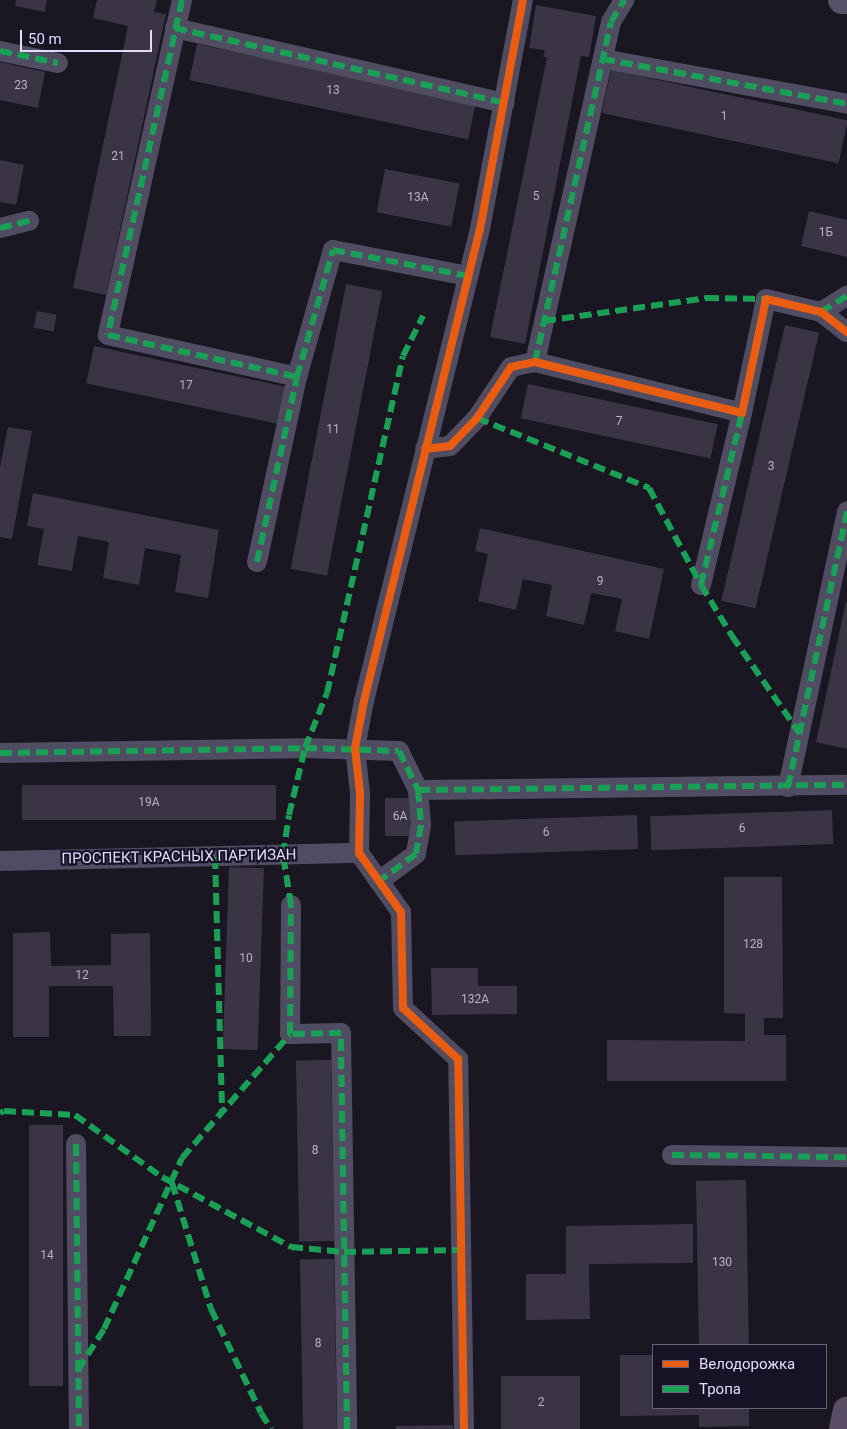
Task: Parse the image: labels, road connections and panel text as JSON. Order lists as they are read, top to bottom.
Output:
{
  "streets": {
    "street": ["ПРОСПЕКТ КРАСНЫХ ПАРТИЗАН"]
  },
  "house_numbers": [
    "23",
    "13",
    "1",
    "21",
    "5",
    "13А",
    "1Б",
    "17",
    "7",
    "11",
    "3",
    "9",
    "19А",
    "6А",
    "6",
    "6",
    "128",
    "10",
    "12",
    "132А",
    "8",
    "14",
    "130",
    "8",
    "2"
  ],
  "legend": ["Велодорожка", "Тропа"],
  "scale_bar": "50 m"
}
